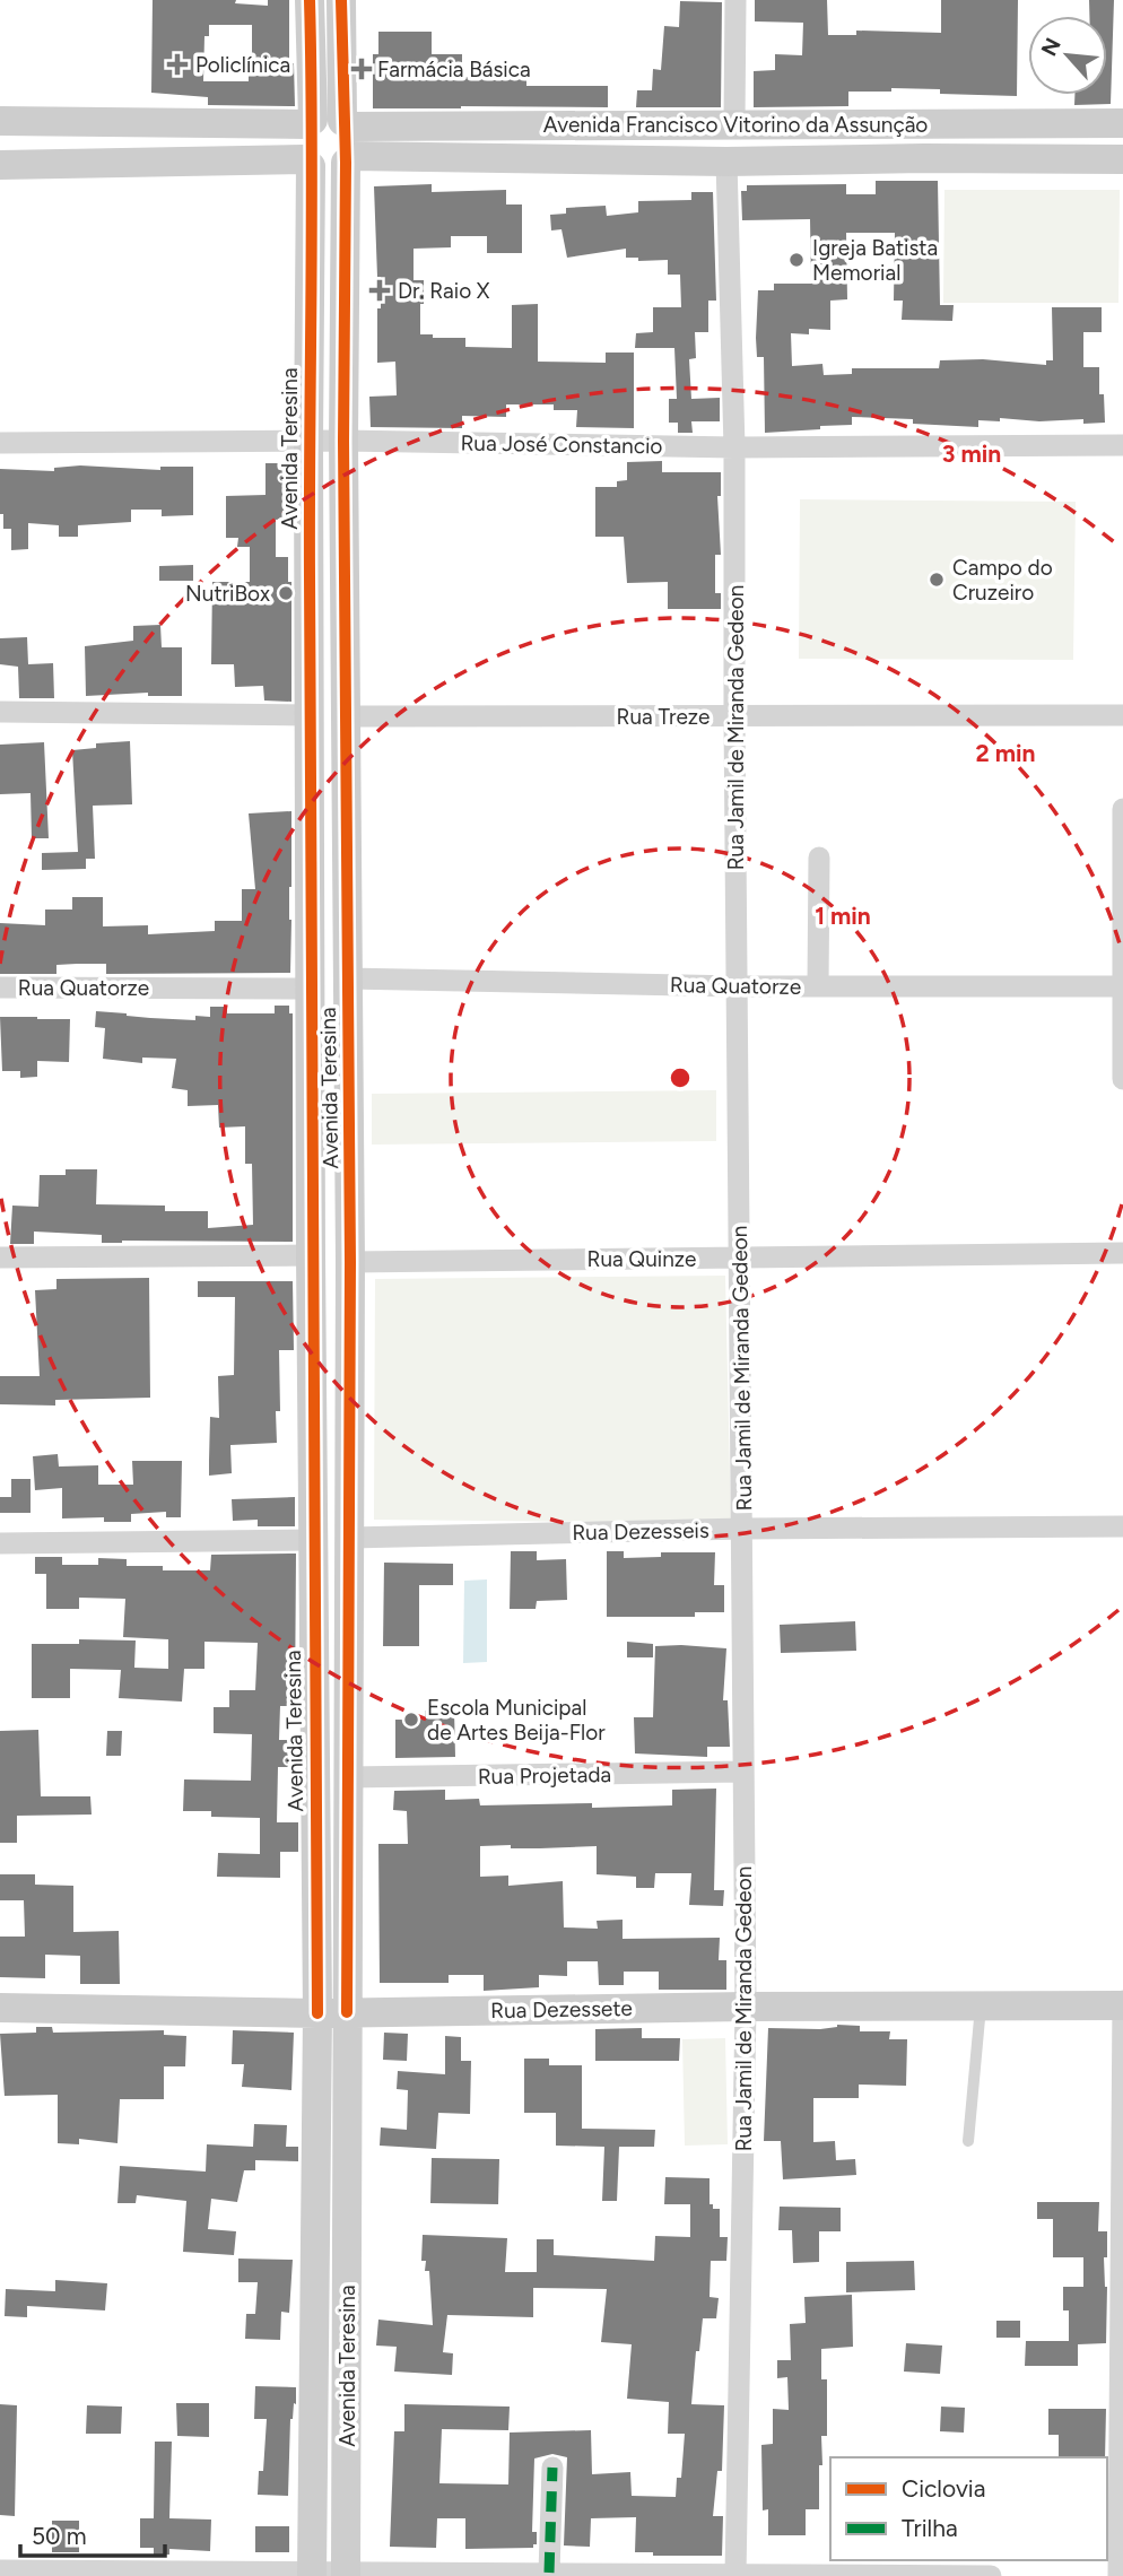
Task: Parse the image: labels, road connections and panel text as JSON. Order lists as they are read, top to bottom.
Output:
{
  "streets": {
    "main road": ["Avenida Francisco Vitorino da Assunção", "Avenida Teresina", "Rua Dezessete"],
    "street": [
      "Rua José Constancio",
      "Rua Treze",
      "Rua Jamil de Miranda Gedeon",
      "Rua Quatorze",
      "Rua Quinze",
      "Rua Dezesseis",
      "Rua Projetada"
    ]
  },
  "crossings": [
    ["Avenida Francisco Vitorino da Assunção", "Avenida Teresina"],
    ["Avenida Francisco Vitorino da Assunção", "Rua Jamil de Miranda Gedeon"],
    ["Rua José Constancio", "Avenida Teresina"],
    ["Rua José Constancio", "Rua Jamil de Miranda Gedeon"],
    ["Avenida Teresina", "Rua Treze"],
    ["Avenida Teresina", "Rua Quatorze"],
    ["Avenida Teresina", "Rua Quinze"],
    ["Avenida Teresina", "Rua Dezesseis"],
    ["Avenida Teresina", "Rua Projetada"],
    ["Avenida Teresina", "Rua Dezessete"],
    ["Rua Treze", "Rua Jamil de Miranda Gedeon"],
    ["Rua Jamil de Miranda Gedeon", "Rua Quatorze"],
    ["Rua Jamil de Miranda Gedeon", "Rua Quinze"],
    ["Rua Jamil de Miranda Gedeon", "Rua Dezesseis"],
    ["Rua Jamil de Miranda Gedeon", "Rua Projetada"],
    ["Rua Jamil de Miranda Gedeon", "Rua Dezessete"]
  ],
  "places": {
    "health": ["Policlínica", "Farmácia Básica", "Dr. Raio X"],
    "other": [
      "Igreja Batista Memorial",
      "Campo do Cruzeiro",
      "NutriBox",
      "Escola Municipal de Artes Beija-Flor"
    ]
  },
  "legend": ["Ciclovia", "Trilha"],
  "scale_bar": "50 m",
  "north": "top left",
  "rings": ["3 min", "2 min", "1 min"]
}
